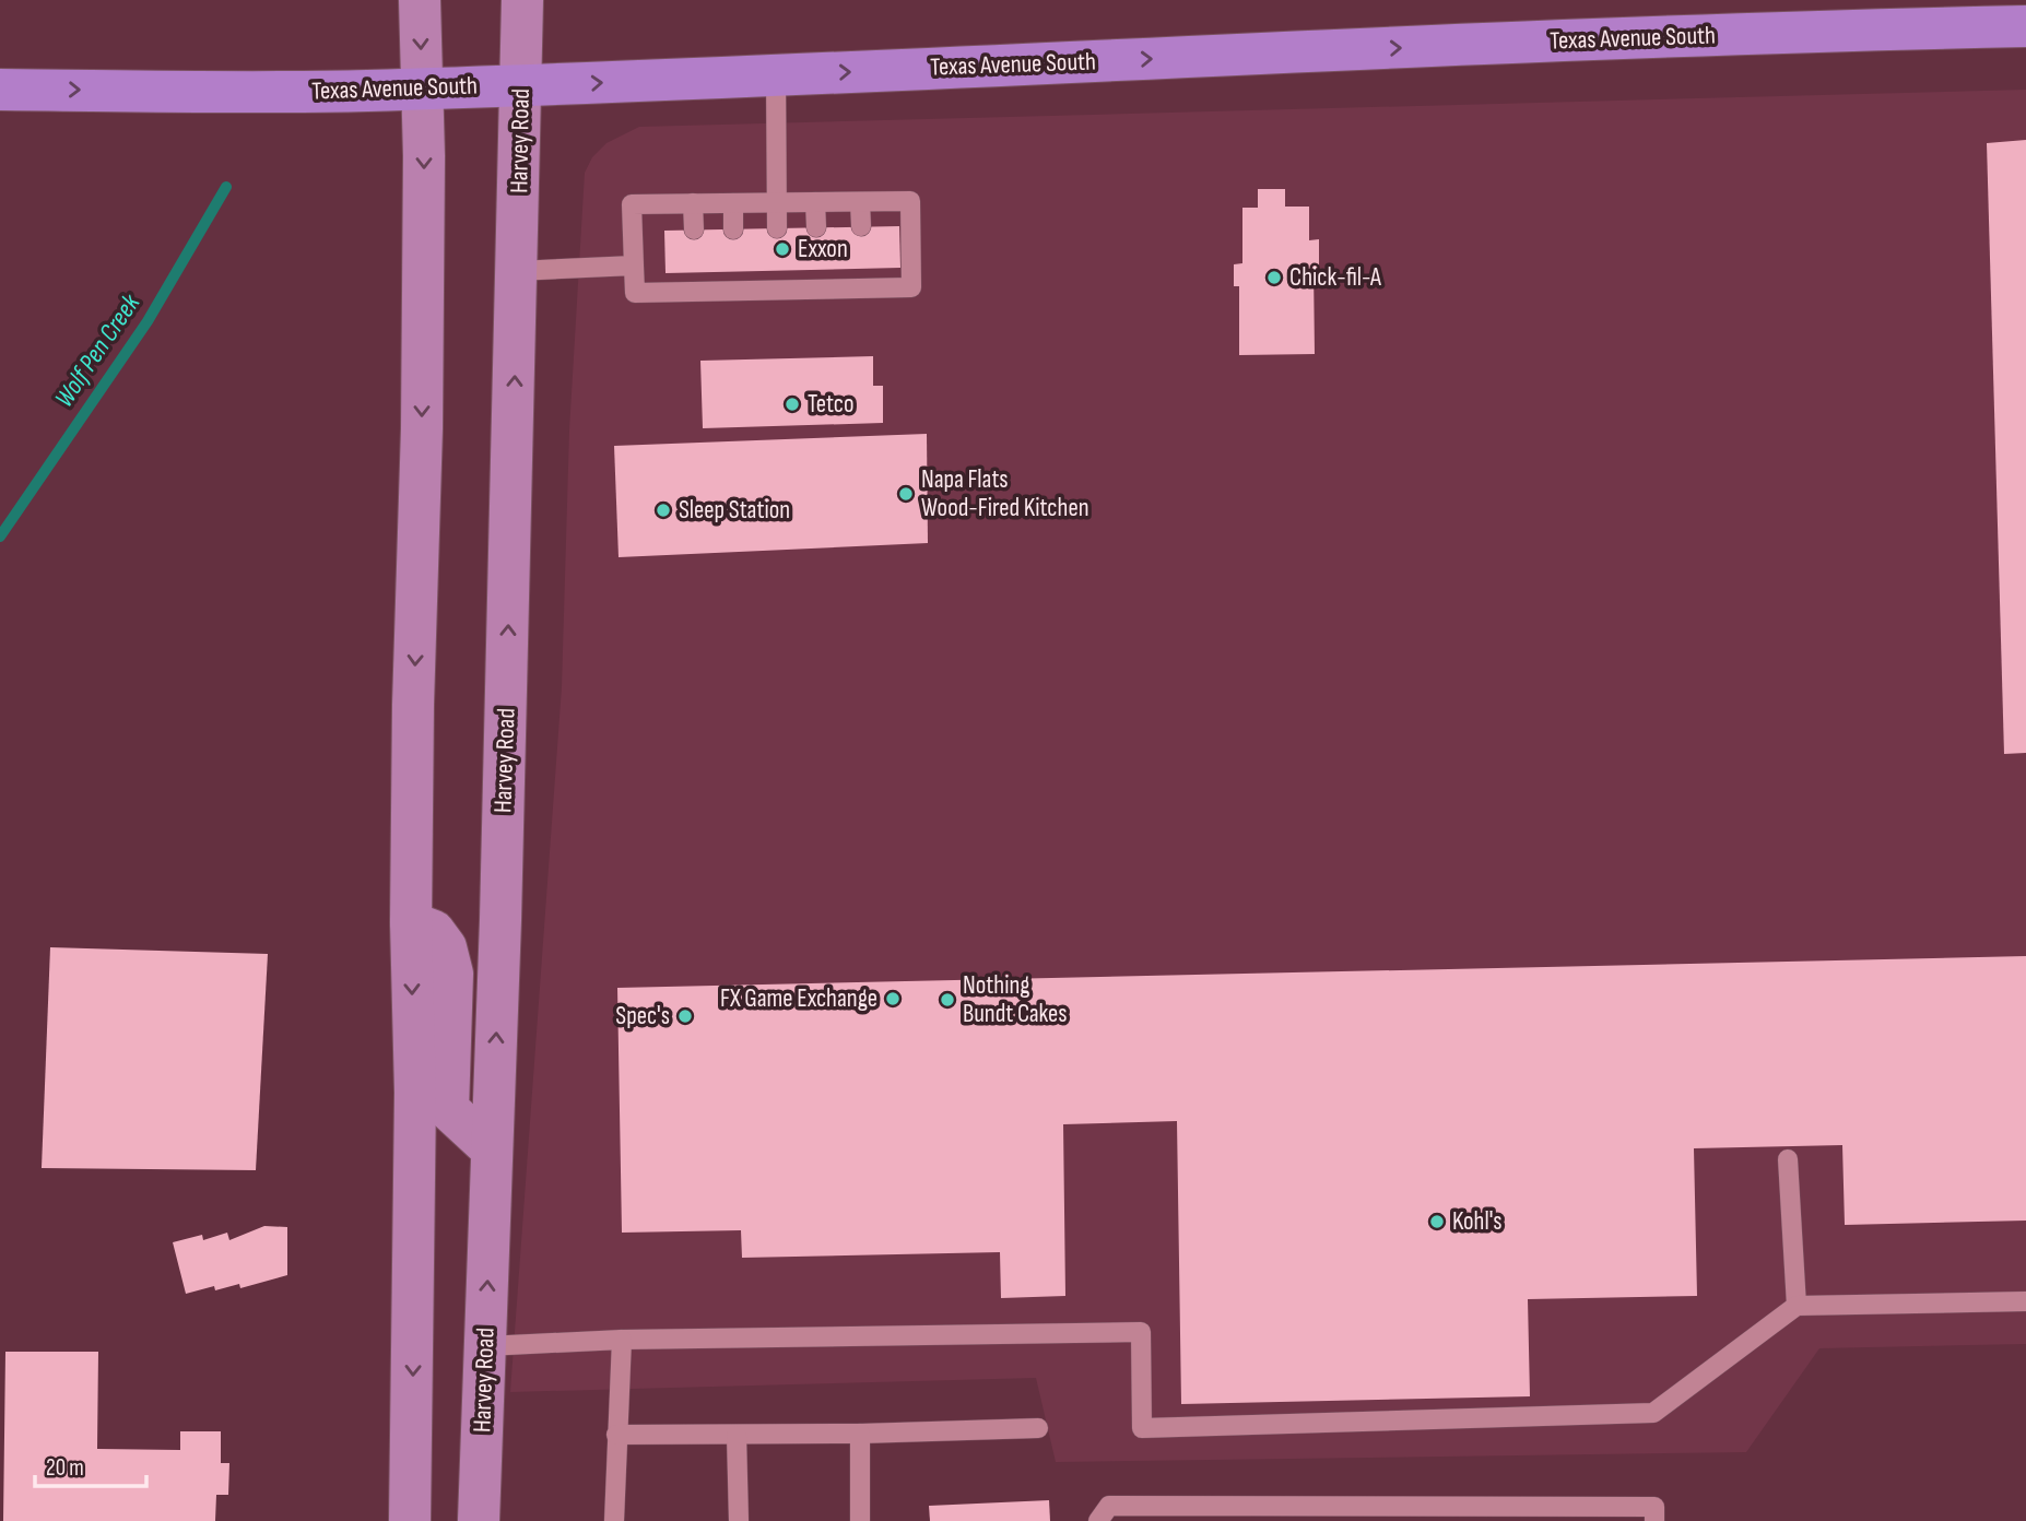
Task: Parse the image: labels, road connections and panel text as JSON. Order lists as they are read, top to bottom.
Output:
{
  "streets": {
    "main road": ["Texas Avenue South", "Harvey Road"]
  },
  "crossings": [
    ["Texas Avenue South", "Harvey Road"]
  ],
  "one_way": ["Texas Avenue South"],
  "water": ["Wolf Pen Creek"],
  "places": [
    "Exxon",
    "Chick-fil-A",
    "Tetco",
    "Napa Flats Wood-Fired Kitchen",
    "Sleep Station",
    "FX Game Exchange",
    "Nothing Bundt Cakes",
    "Spec's",
    "Kohl's"
  ],
  "scale_bar": "20 m"
}
